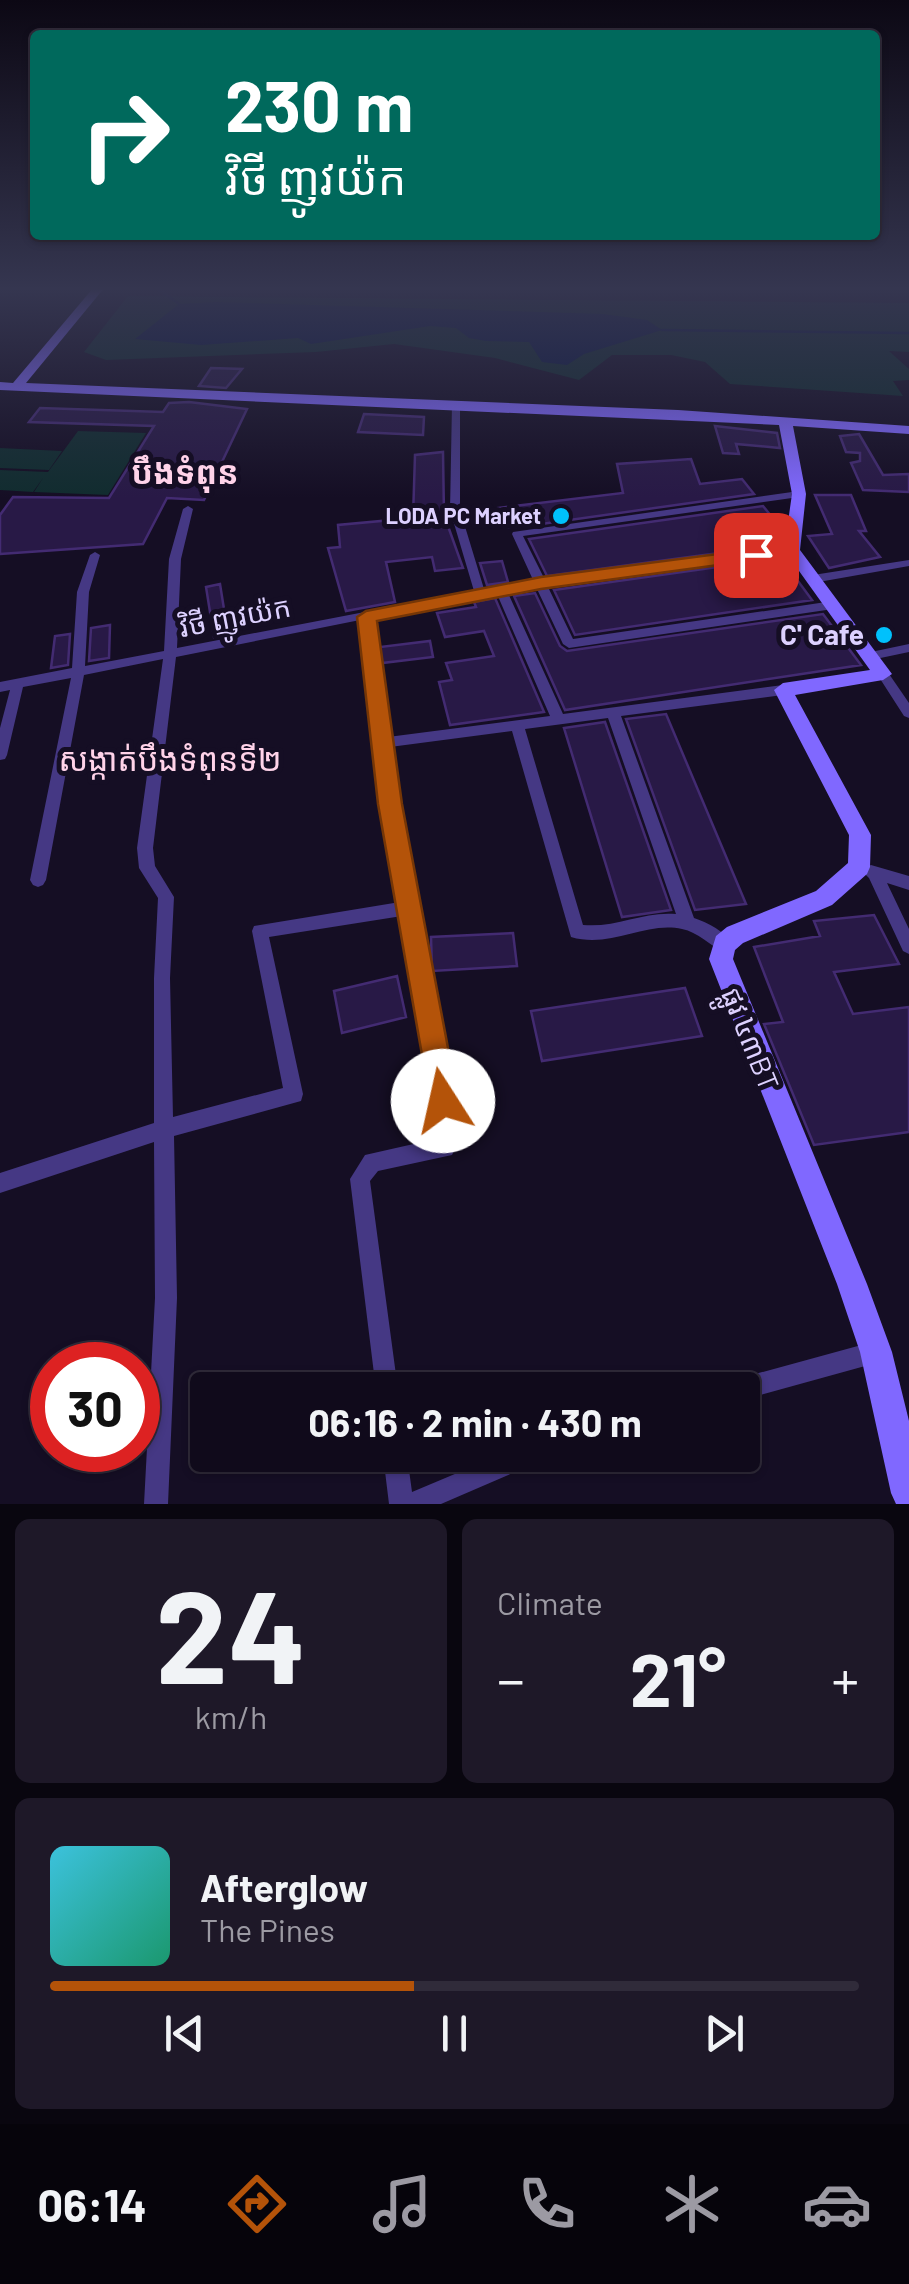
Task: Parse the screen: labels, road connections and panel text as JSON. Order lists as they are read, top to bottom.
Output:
{
  "streets": {
    "main road": ["ផ្លូវ ៤៣BT"],
    "street": ["វិថី ញូវយ៉ក"]
  },
  "districts": ["បឹងទំពុន", "សង្កាត់បឹងទំពុនទី២"],
  "places": ["LODA PC Market", "C' Cafe"],
  "page": {
    "turn": ["230 m", "វិថី ញូវយ៉ក"],
    "limit": "30",
    "trip": "06:16 · 2 min · 430 m",
    "tile": [
      ["24", "km/h"],
      "Climate"
    ],
    "heat": ["−", "21°", "+"],
    "song": ["Afterglow", "The Pines"],
    "tabs": "06:14"
  }
}
